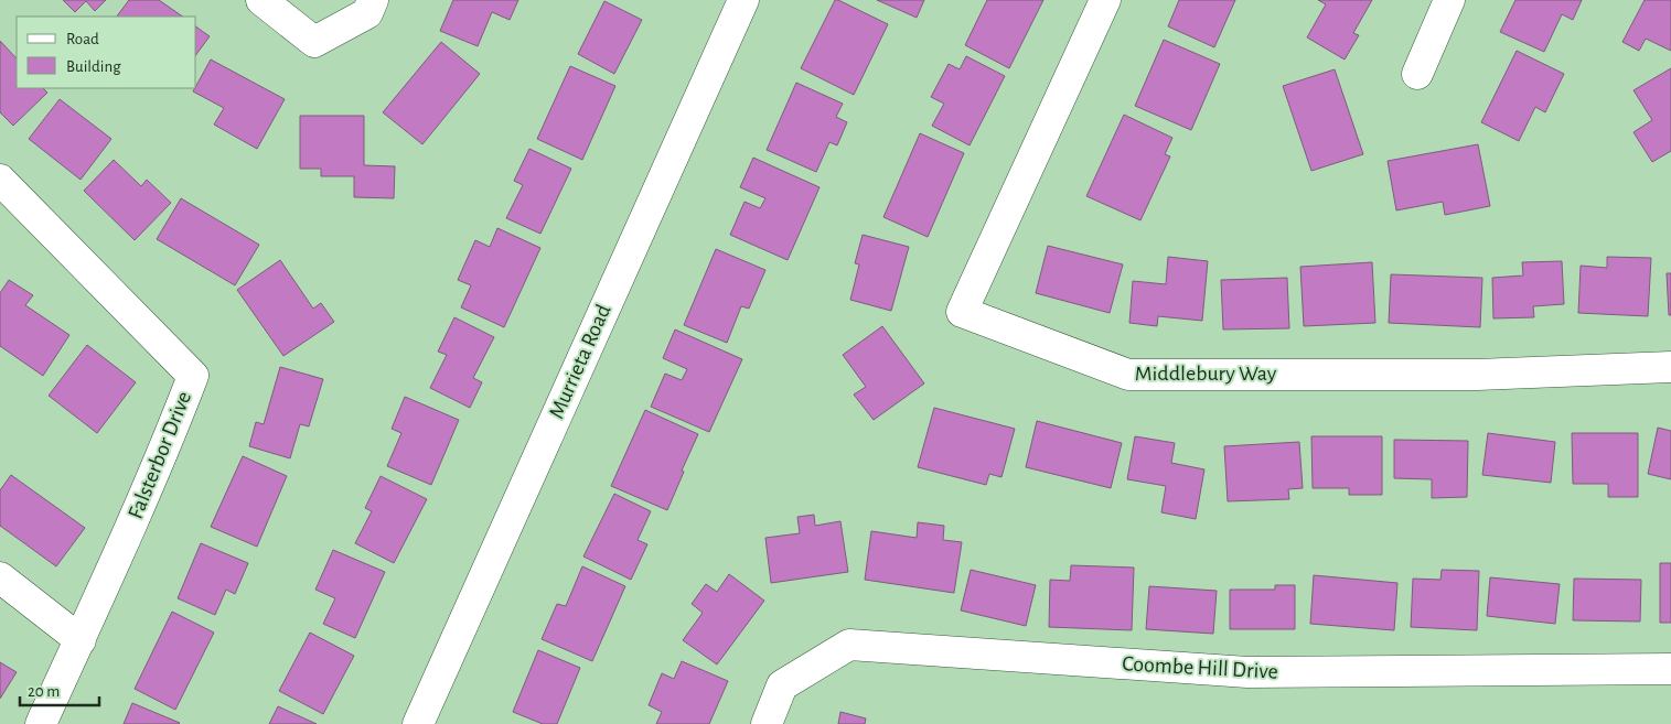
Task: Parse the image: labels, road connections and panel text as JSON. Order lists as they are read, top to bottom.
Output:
{
  "streets": {
    "street": [
      "Murrieta Road",
      "Middlebury Way",
      "Falsterbor Drive",
      "Coombe Hill Drive"
    ]
  },
  "legend": ["Road", "Building"],
  "scale_bar": "20 m"
}
